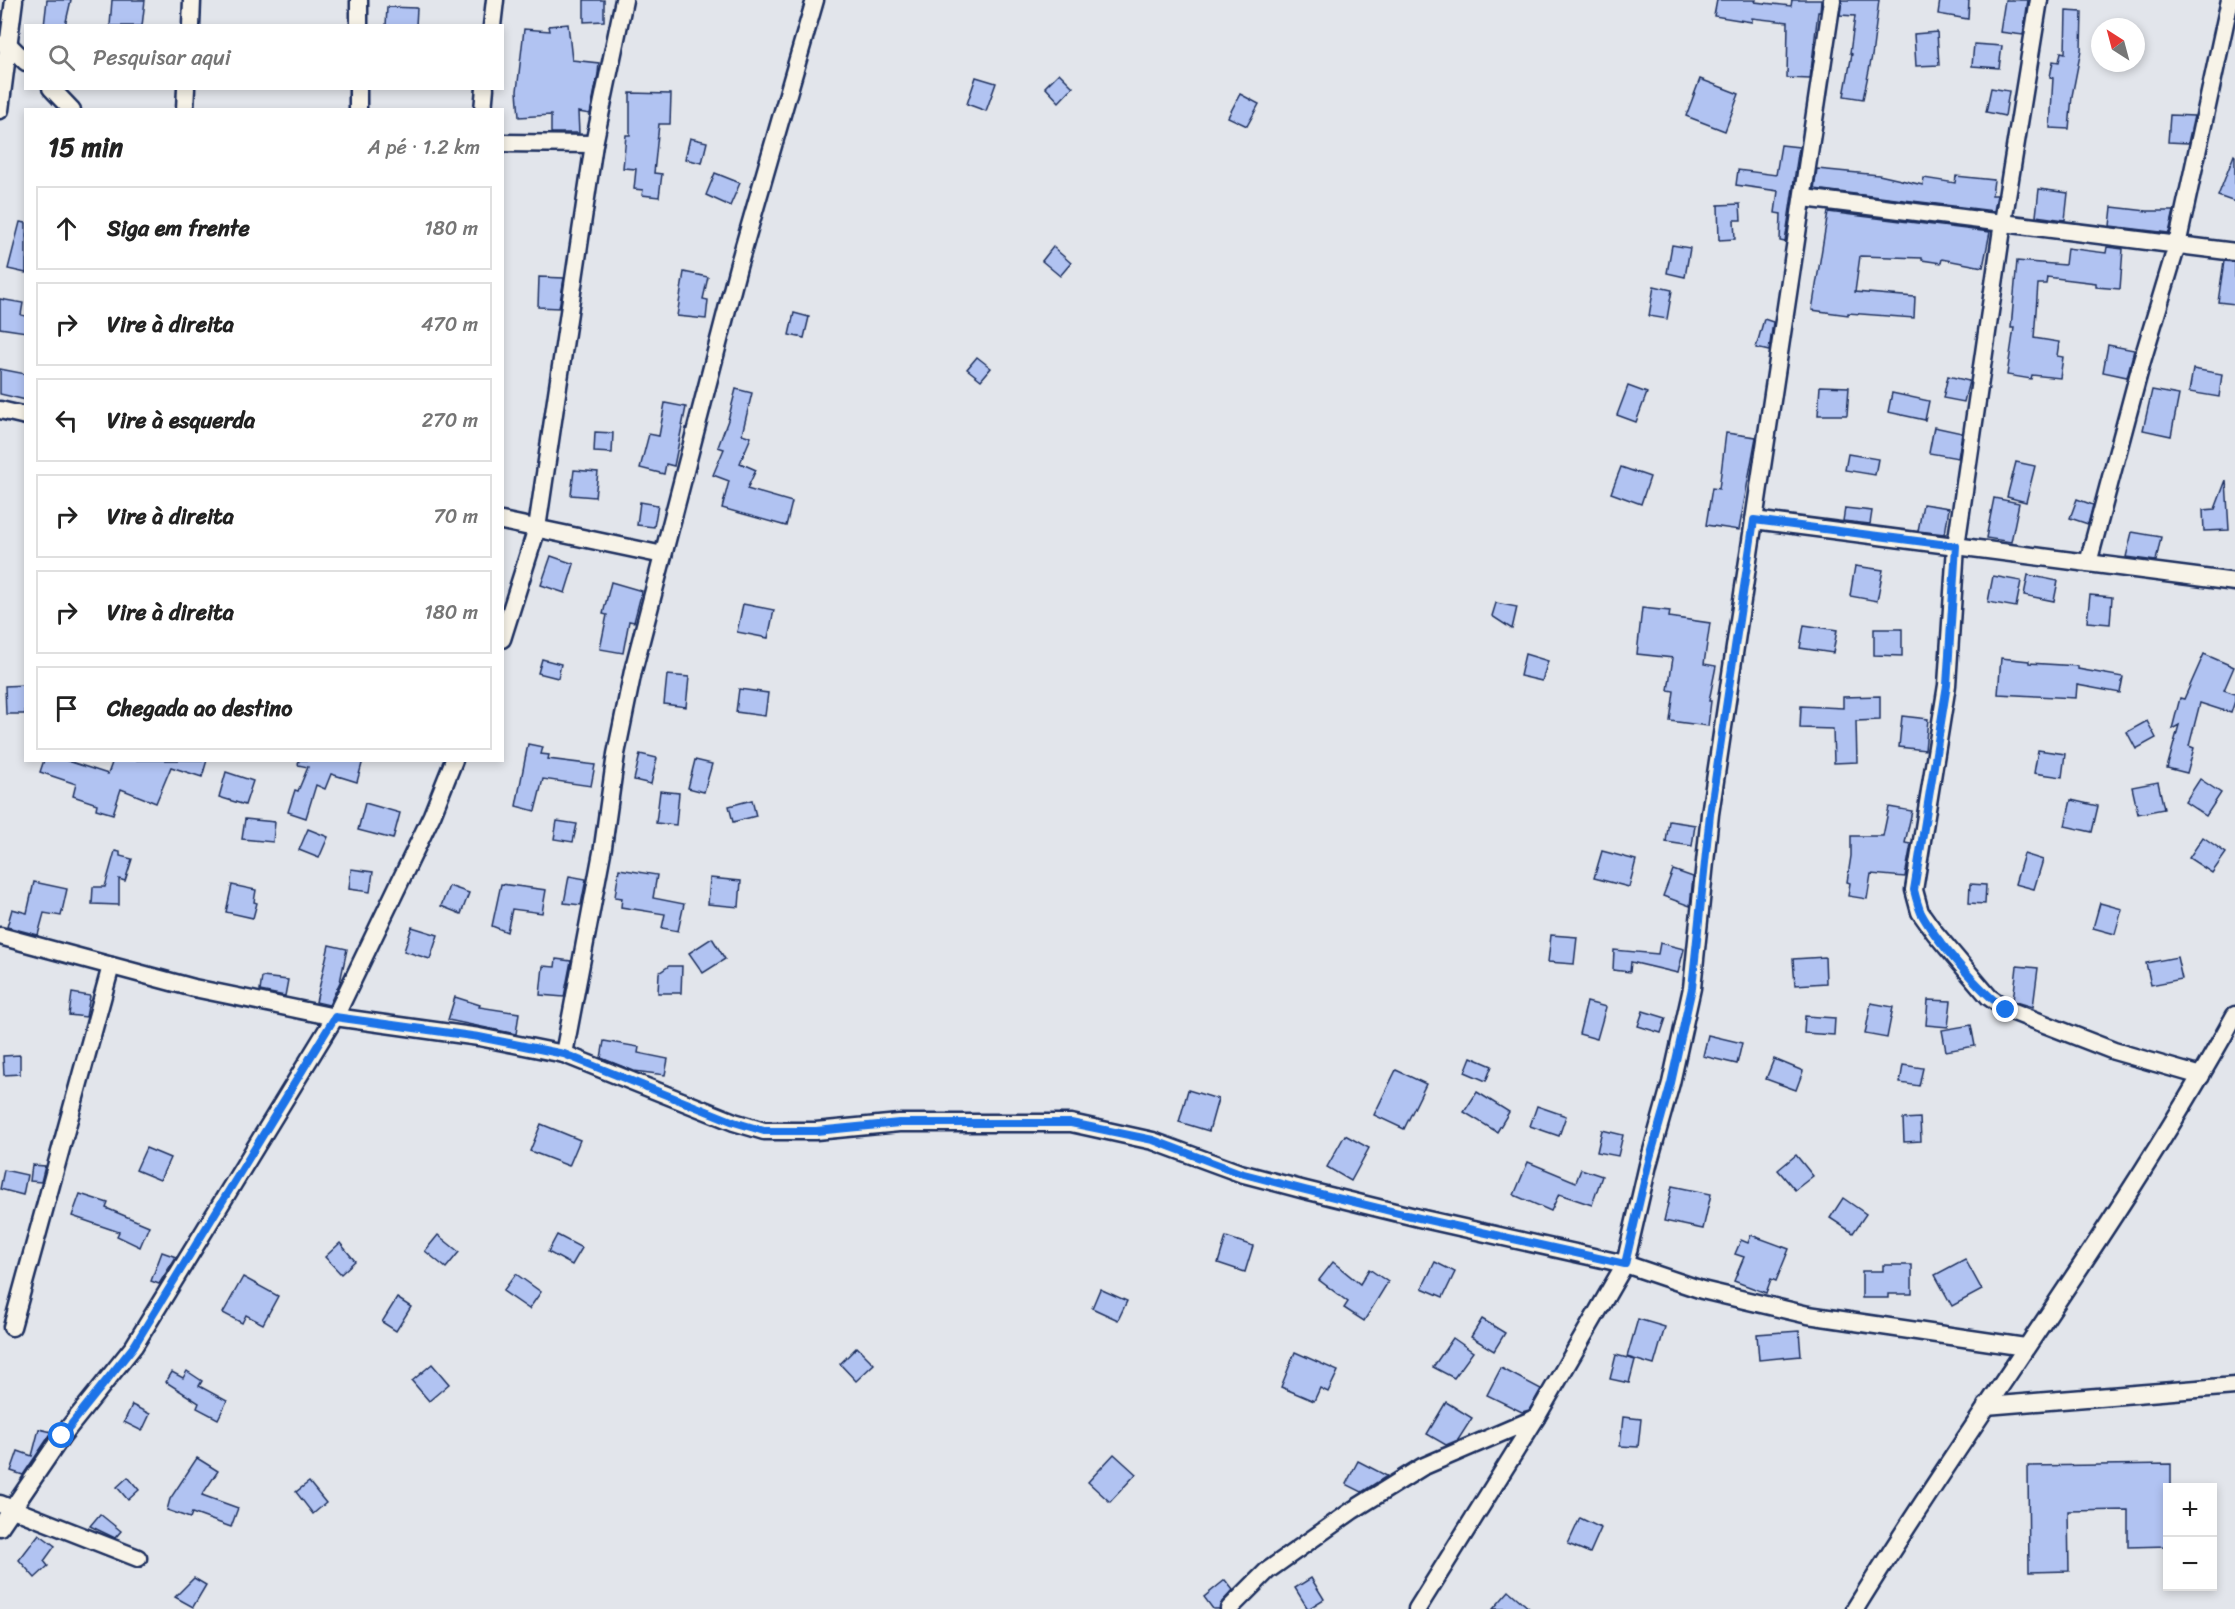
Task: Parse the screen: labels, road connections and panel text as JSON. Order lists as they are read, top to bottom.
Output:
{
  "north": "top left",
  "page": {
    "search": "Pesquisar aqui",
    "heading": ["15 min", "A pé · 1.2 km"],
    "list": [
      ["Siga em frente", "180 m"],
      ["Vire à direita", "470 m"],
      ["Vire à esquerda", "270 m"],
      ["Vire à direita", "70 m"],
      ["Vire à direita", "180 m"],
      "Chegada ao destino"
    ],
    "map_buttons": ["+", "−"]
  }
}
